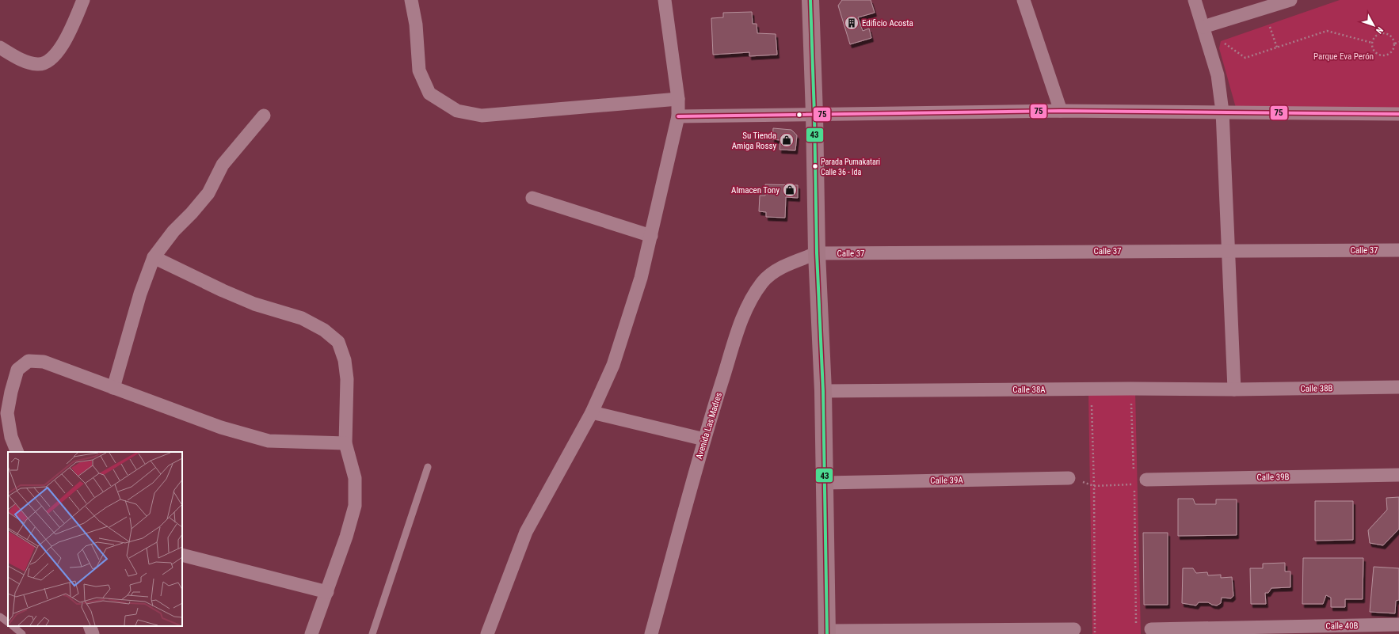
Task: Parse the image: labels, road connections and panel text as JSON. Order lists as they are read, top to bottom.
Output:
{
  "streets": {
    "street": [
      "Calle 37",
      "Calle 38B",
      "Calle 38A",
      "Avenida Las Madres",
      "Calle 39B",
      "Calle 39A",
      "Calle 40B"
    ]
  },
  "crossings": [
    ["Calle 37", "Avenida Las Madres"],
    ["Calle 38B", "Calle 38A"]
  ],
  "parks": ["Parque Eva Perón"],
  "places": {
    "building": ["Edificio Acosta"],
    "shop": ["Su Tienda Amiga Rossy", "Almacen Tony"],
    "other": ["Parada Pumakatari Calle 36 - Ida"]
  },
  "lines": ["transit line 43", "transit line 75"],
  "north": "bottom right"
}
